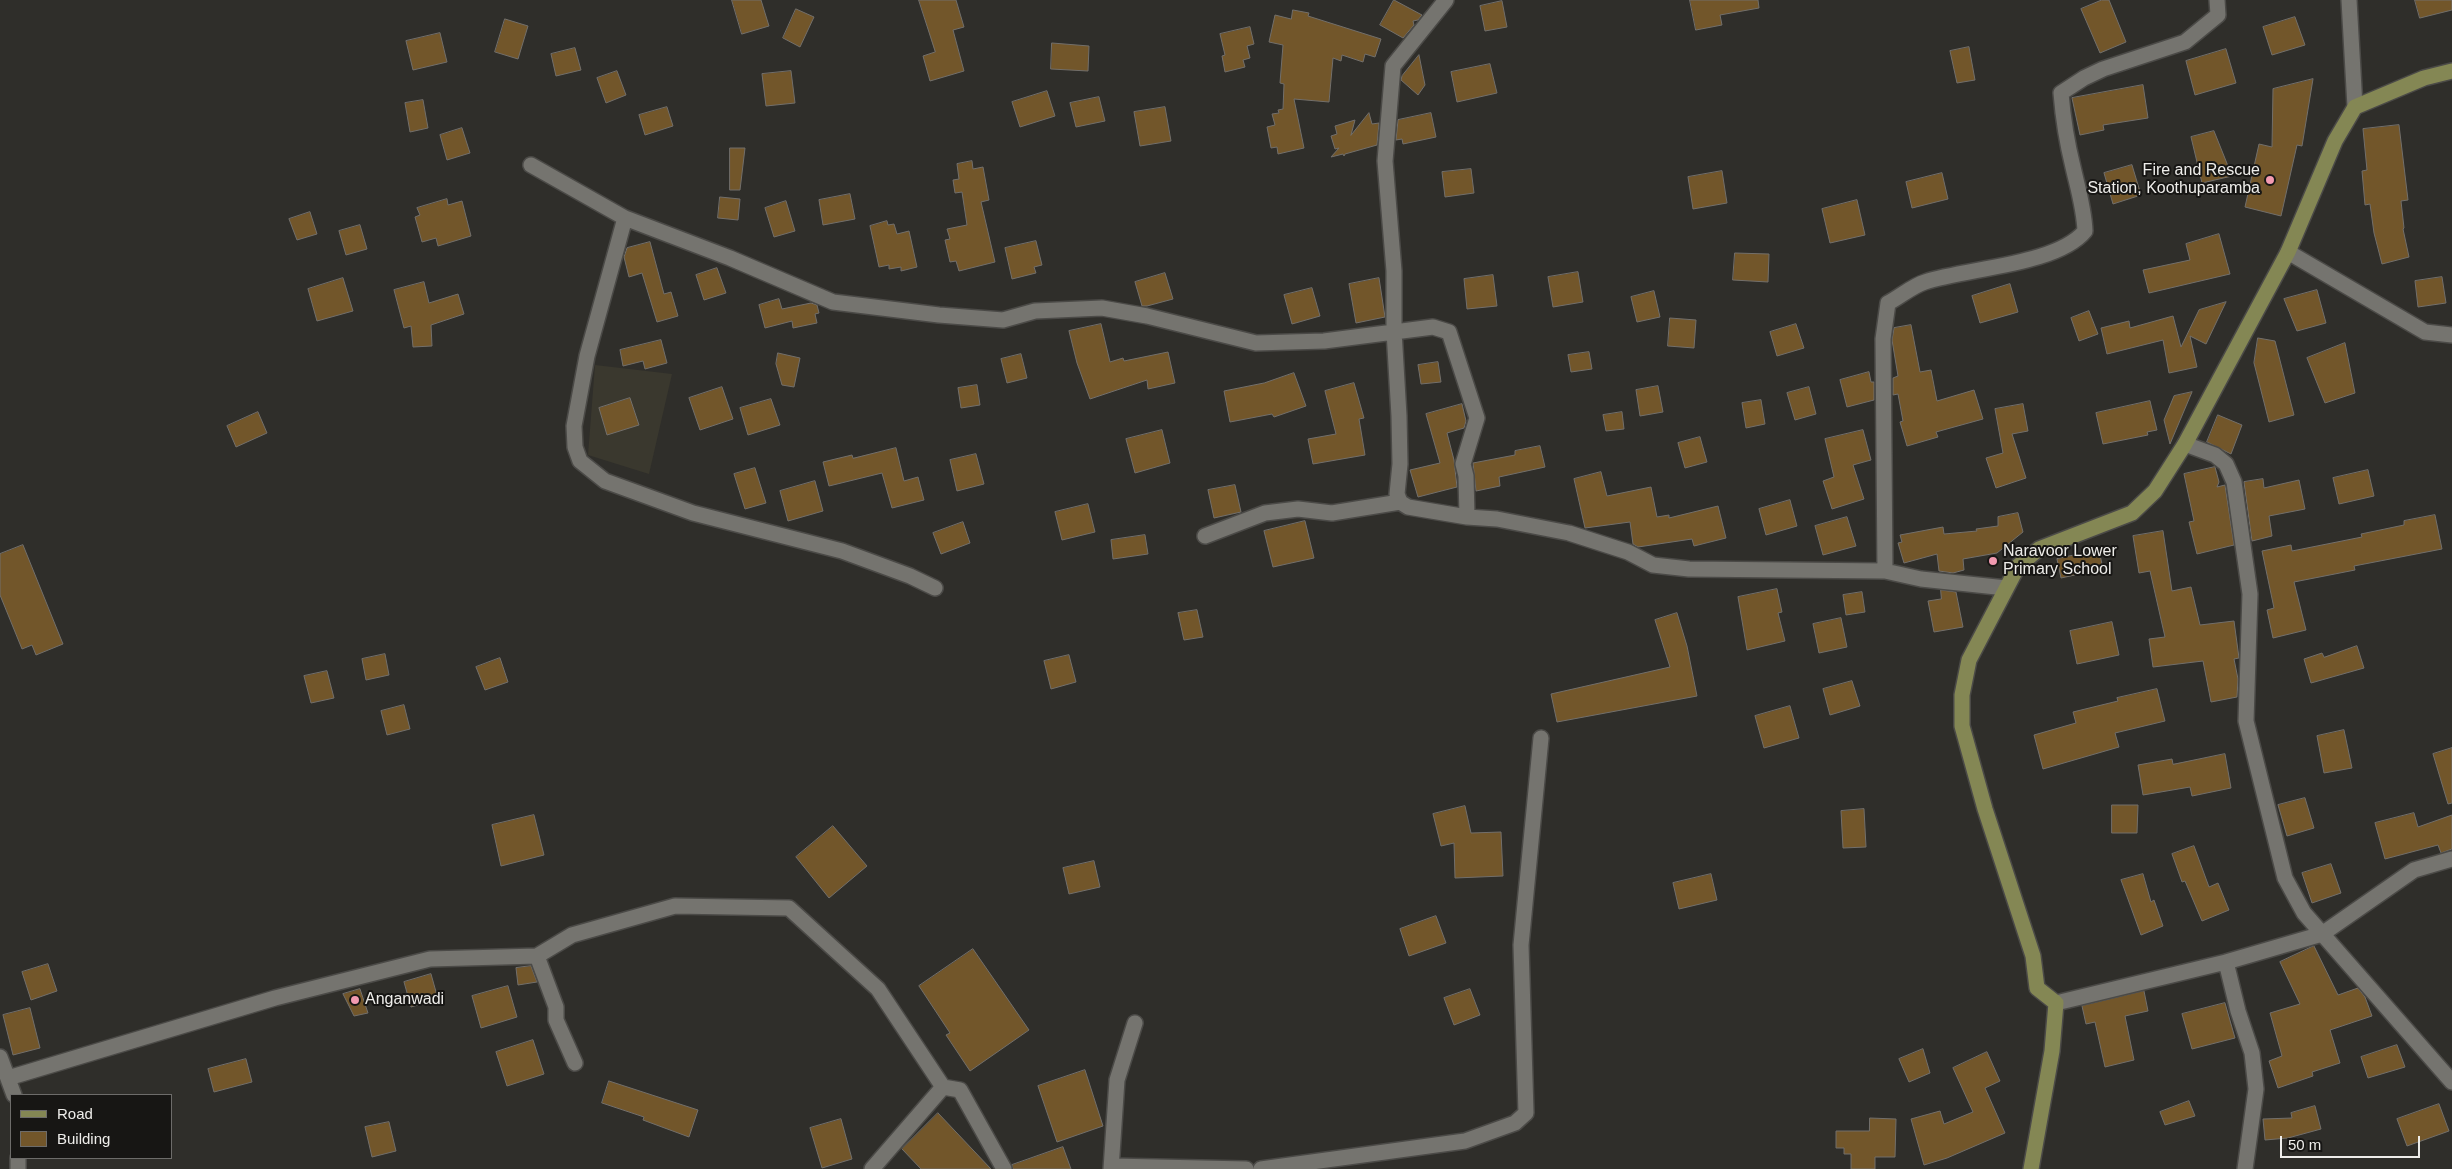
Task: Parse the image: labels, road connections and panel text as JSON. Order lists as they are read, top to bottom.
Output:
{
  "places": ["Fire and Rescue Station, Koothuparamba", "Naravoor Lower Primary School", "Anganwadi"],
  "legend": ["Road", "Building"],
  "scale_bar": "50 m"
}
